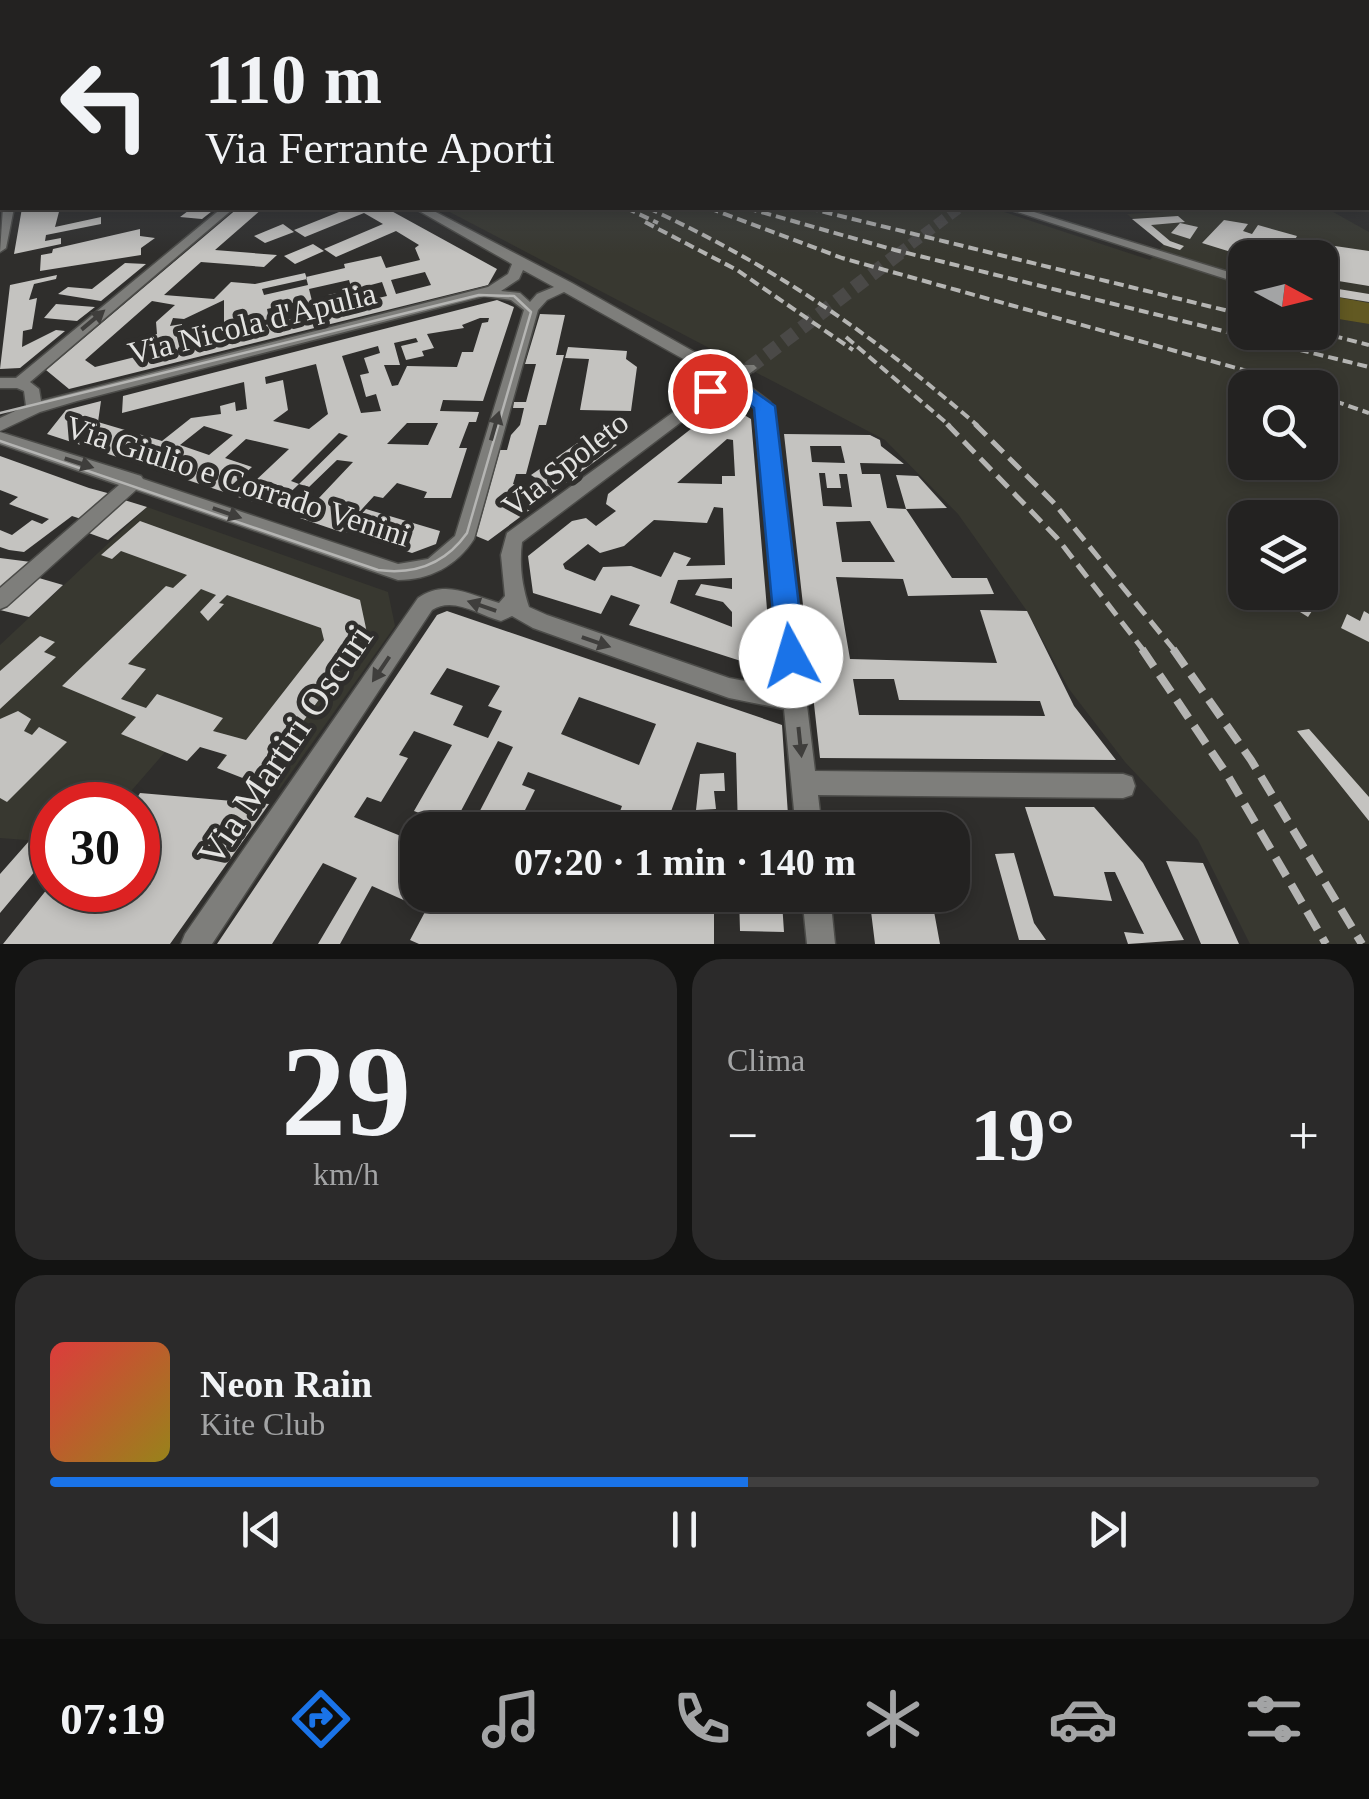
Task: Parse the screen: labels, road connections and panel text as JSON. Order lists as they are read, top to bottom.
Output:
{
  "streets": {
    "street": [
      "Via Nicola d'Apulia",
      "Via Spoleto",
      "Via Giulio e Corrado Venini",
      "Via Martiri Oscuri"
    ]
  },
  "crossings": [
    ["Via Spoleto", "Via Martiri Oscuri"]
  ],
  "one_way": ["Via Martiri Oscuri"],
  "north": "right",
  "page": {
    "turn": ["110 m", "Via Ferrante Aporti"],
    "limit": "30",
    "trip": "07:20 · 1 min · 140 m",
    "tile": [
      ["29", "km/h"],
      "Clima"
    ],
    "heat": ["−", "19°", "+"],
    "song": ["Neon Rain", "Kite Club"],
    "tabs": "07:19"
  }
}
